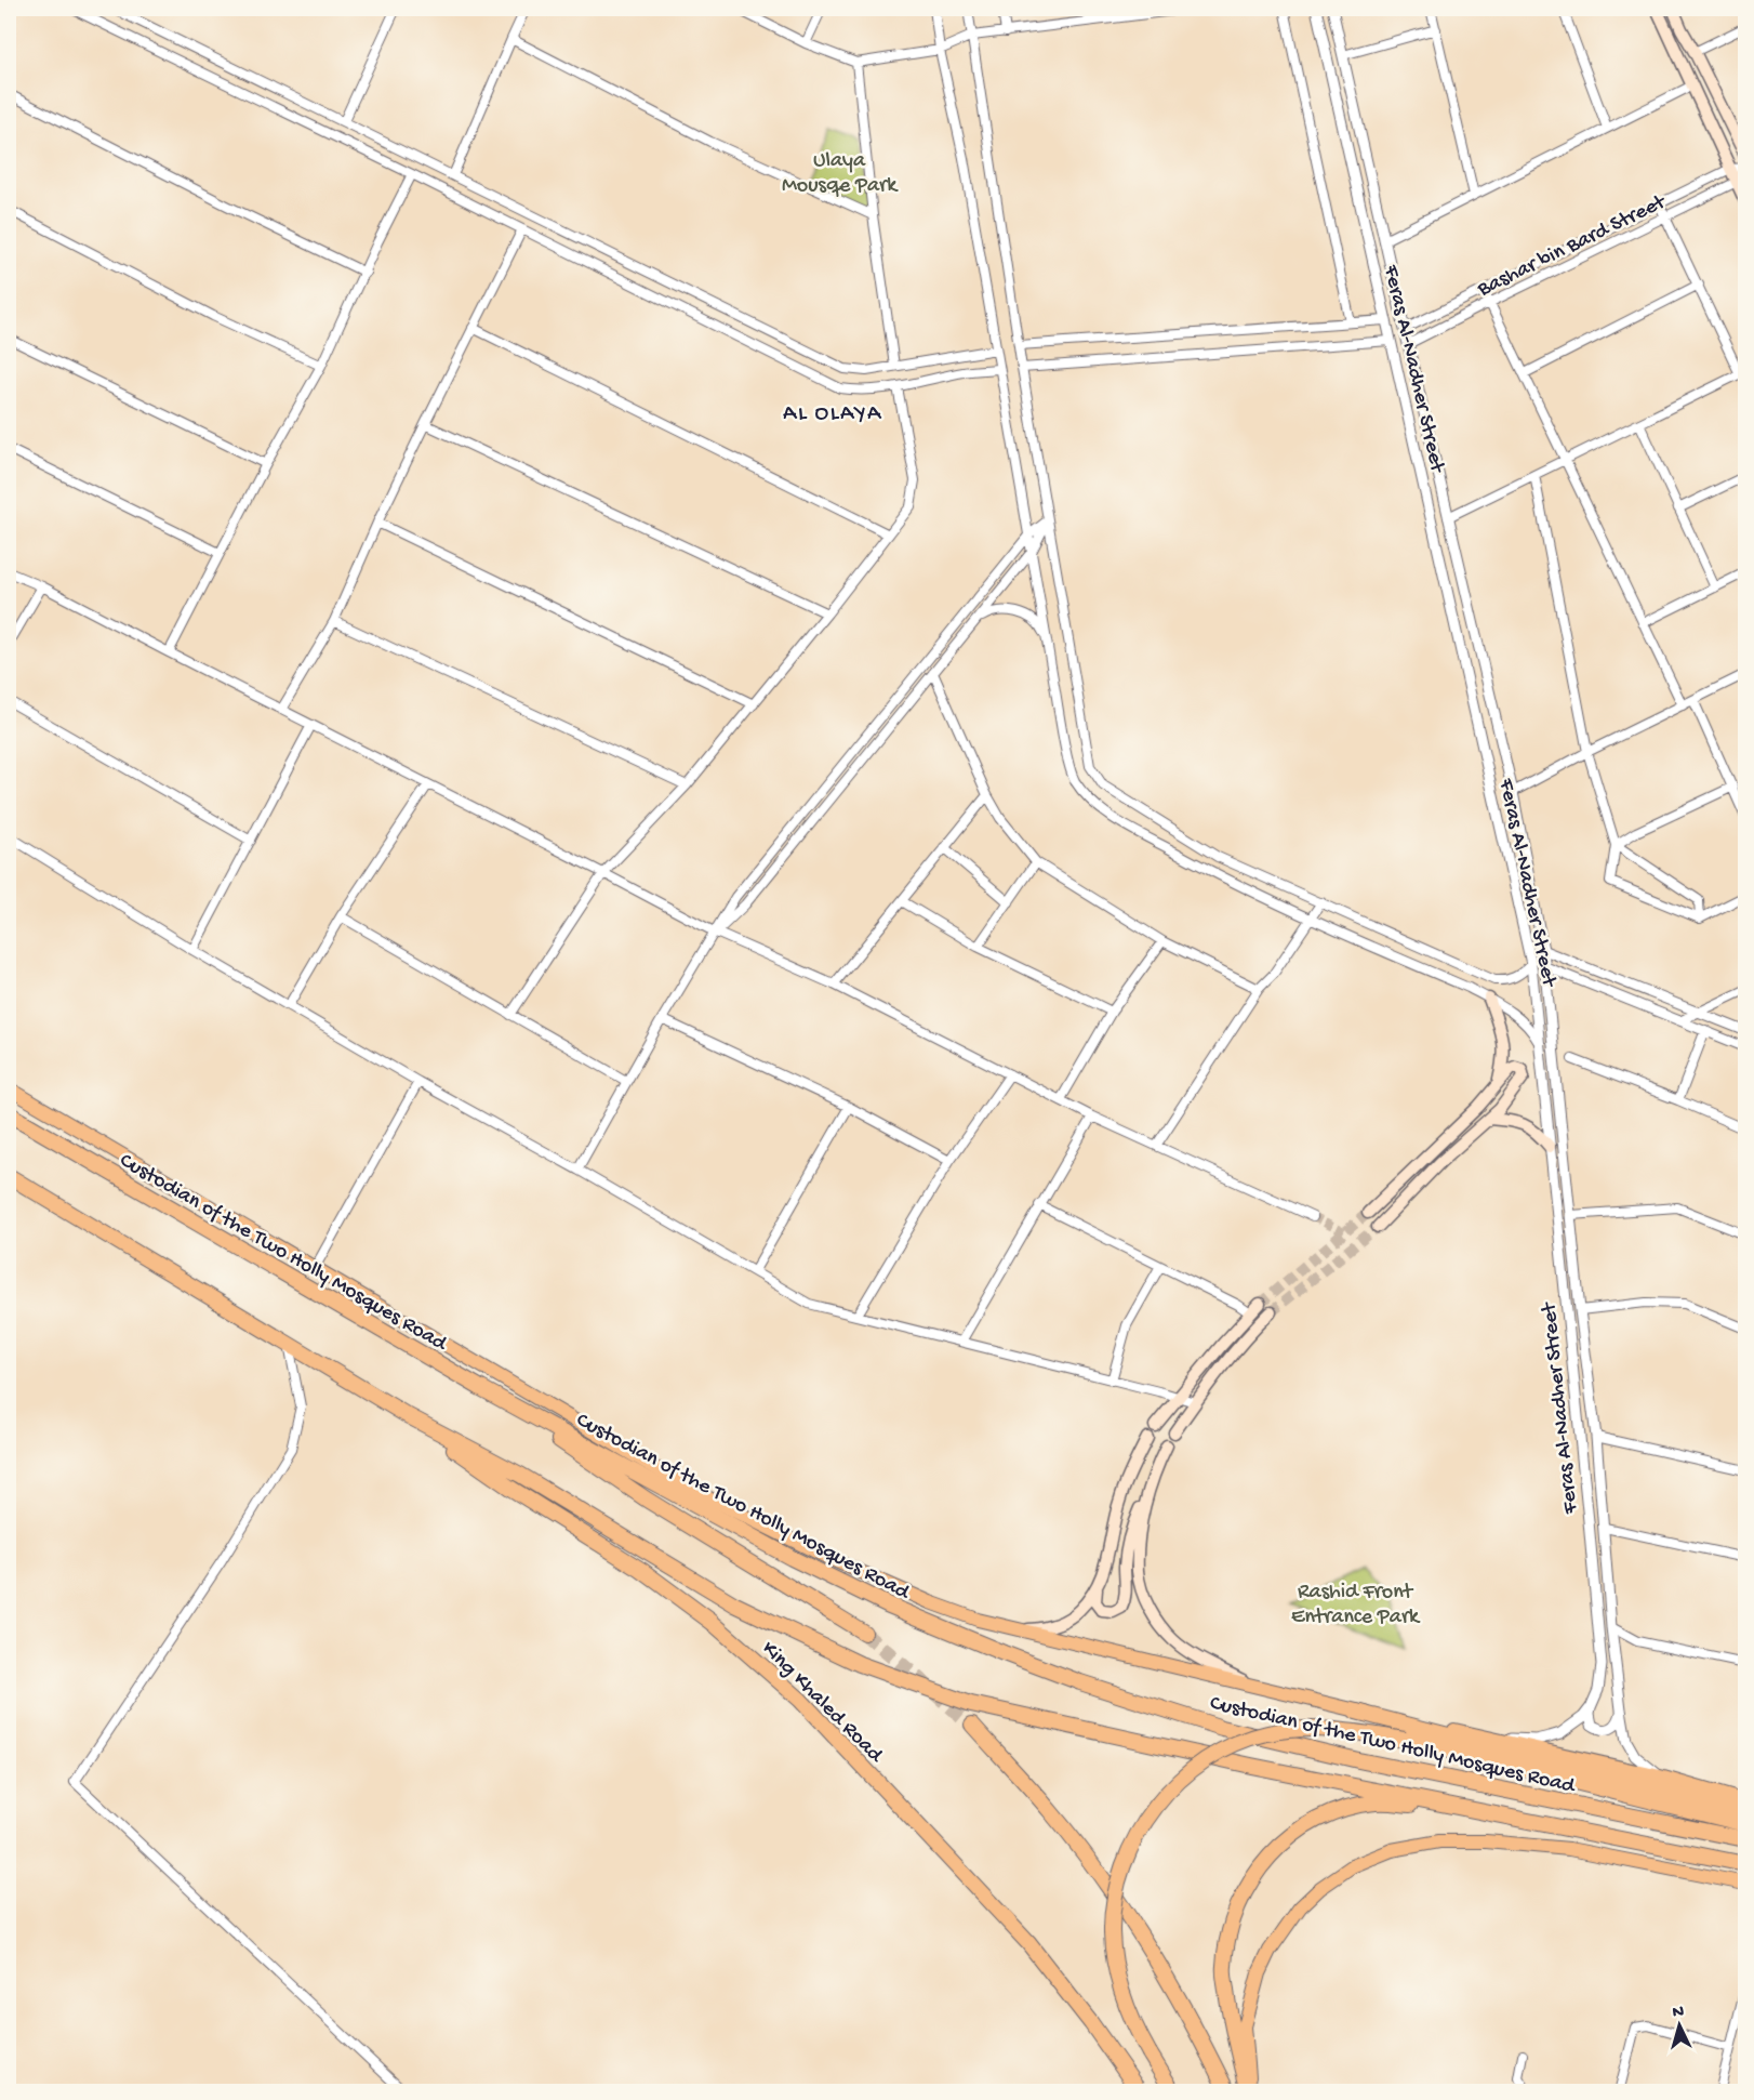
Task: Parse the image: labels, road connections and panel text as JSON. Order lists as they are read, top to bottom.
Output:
{
  "streets": {
    "highway": ["Custodian of the Two Holly Mosques Road", "King Khaled Road"],
    "street": ["Bashar bin Bard Street", "Feras Al-Nadher Street"]
  },
  "crossings": [
    ["Bashar bin Bard Street", "Feras Al-Nadher Street"]
  ],
  "districts": ["AL OLAYA"],
  "parks": ["Ulaya Mousqe Park", "Rashid Front Entrance Park"],
  "north": "top"
}
